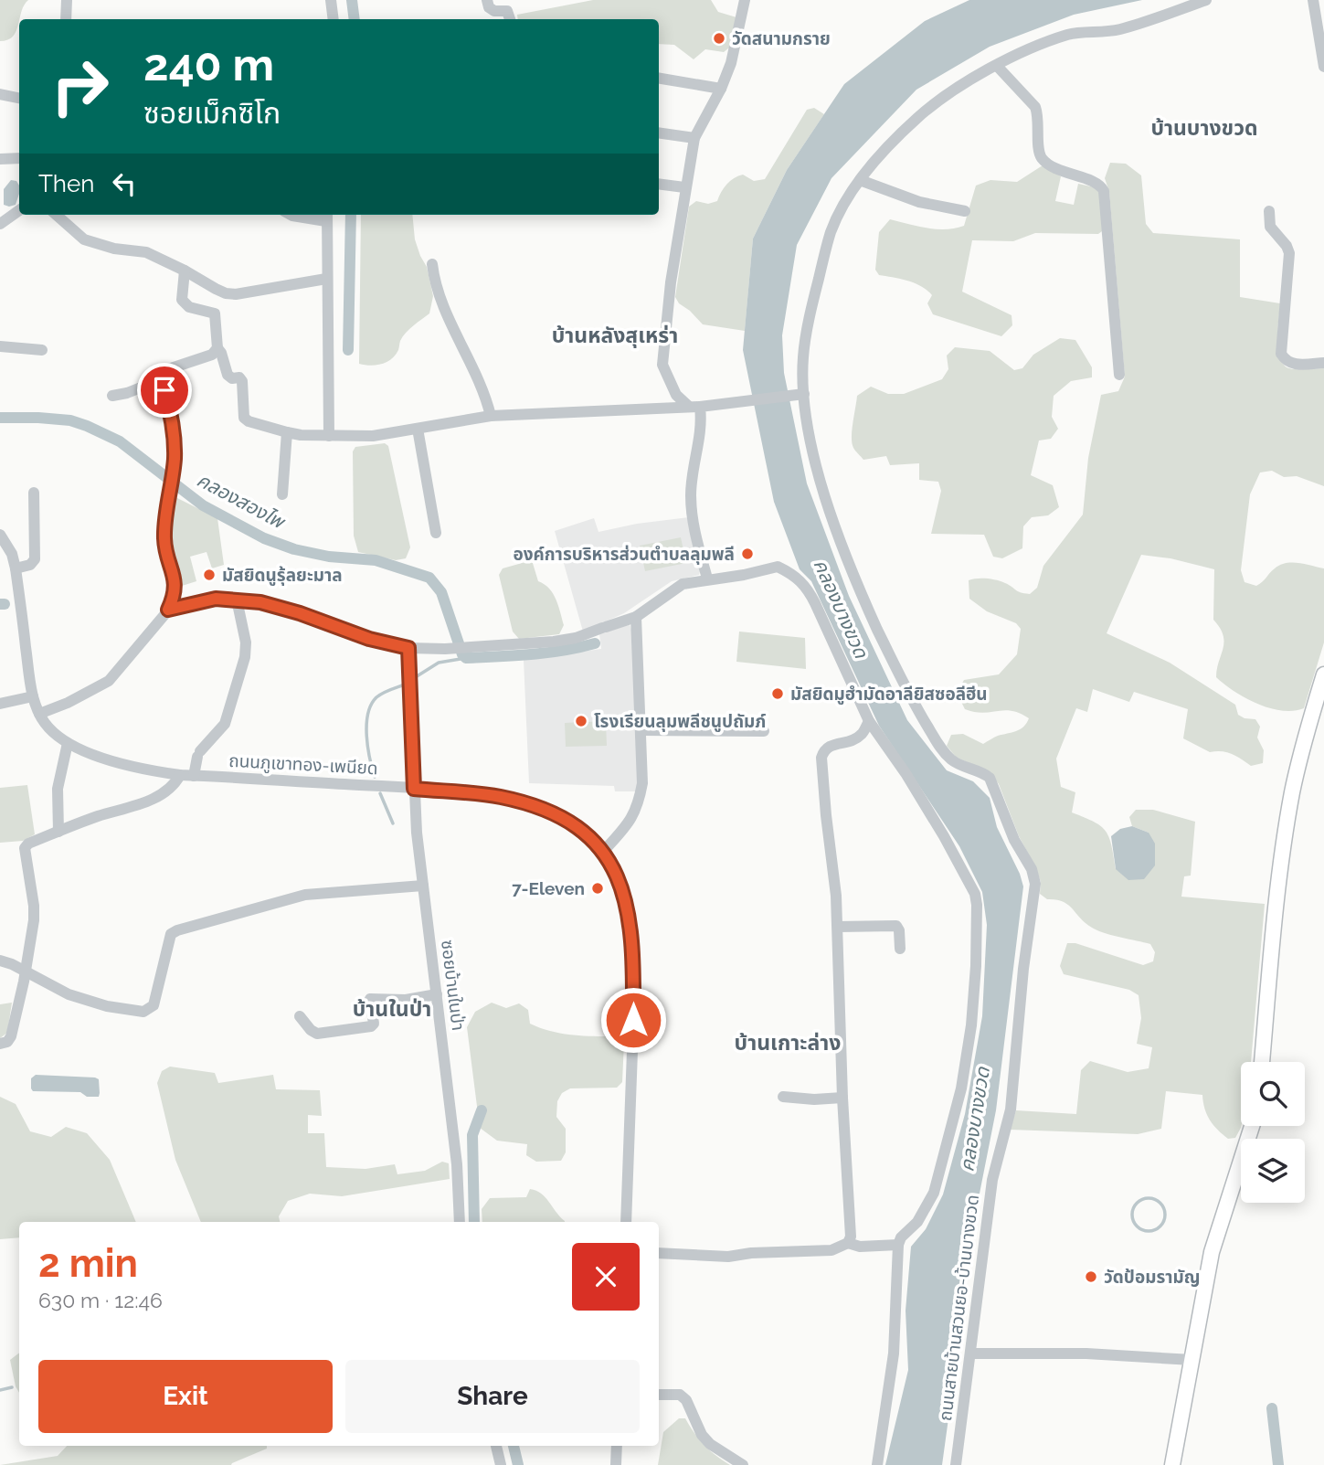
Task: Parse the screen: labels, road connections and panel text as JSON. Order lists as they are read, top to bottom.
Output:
{
  "streets": {
    "street": ["ถนนภูเขาทอง-เพนียด", "ซอยบ้านในป่า", "ถนนสายบ้านสวนยอ-บ้านบางขวด"]
  },
  "crossings": [
    ["ถนนภูเขาทอง-เพนียด", "ซอยบ้านในป่า"]
  ],
  "districts": [
    "บ้านบางขวด",
    "บ้านหลังสุเหร่า",
    "บ้านในป่า",
    "บ้านเกาะล่าง"
  ],
  "water": ["คลองสองไพ", "คลองบางขวด"],
  "places": [
    "วัดสนามกราย",
    "องค์การบริหารส่วนตำบลลุมพลี",
    "มัสยิดนูรุ้ลยะมาล",
    "มัสยิดมูฮำมัดอาลียิสซอลีฮีน",
    "โรงเรียนลุมพลีชนูปถัมภ์",
    "7-Eleven",
    "วัดป้อมรามัญ"
  ],
  "page": {
    "turn": ["240 m", "ซอยเม็กซิโก"],
    "then": "Then",
    "heading": ["2 min", "630 m · 12:46"],
    "buttons": ["Exit", "Share"]
  }
}
